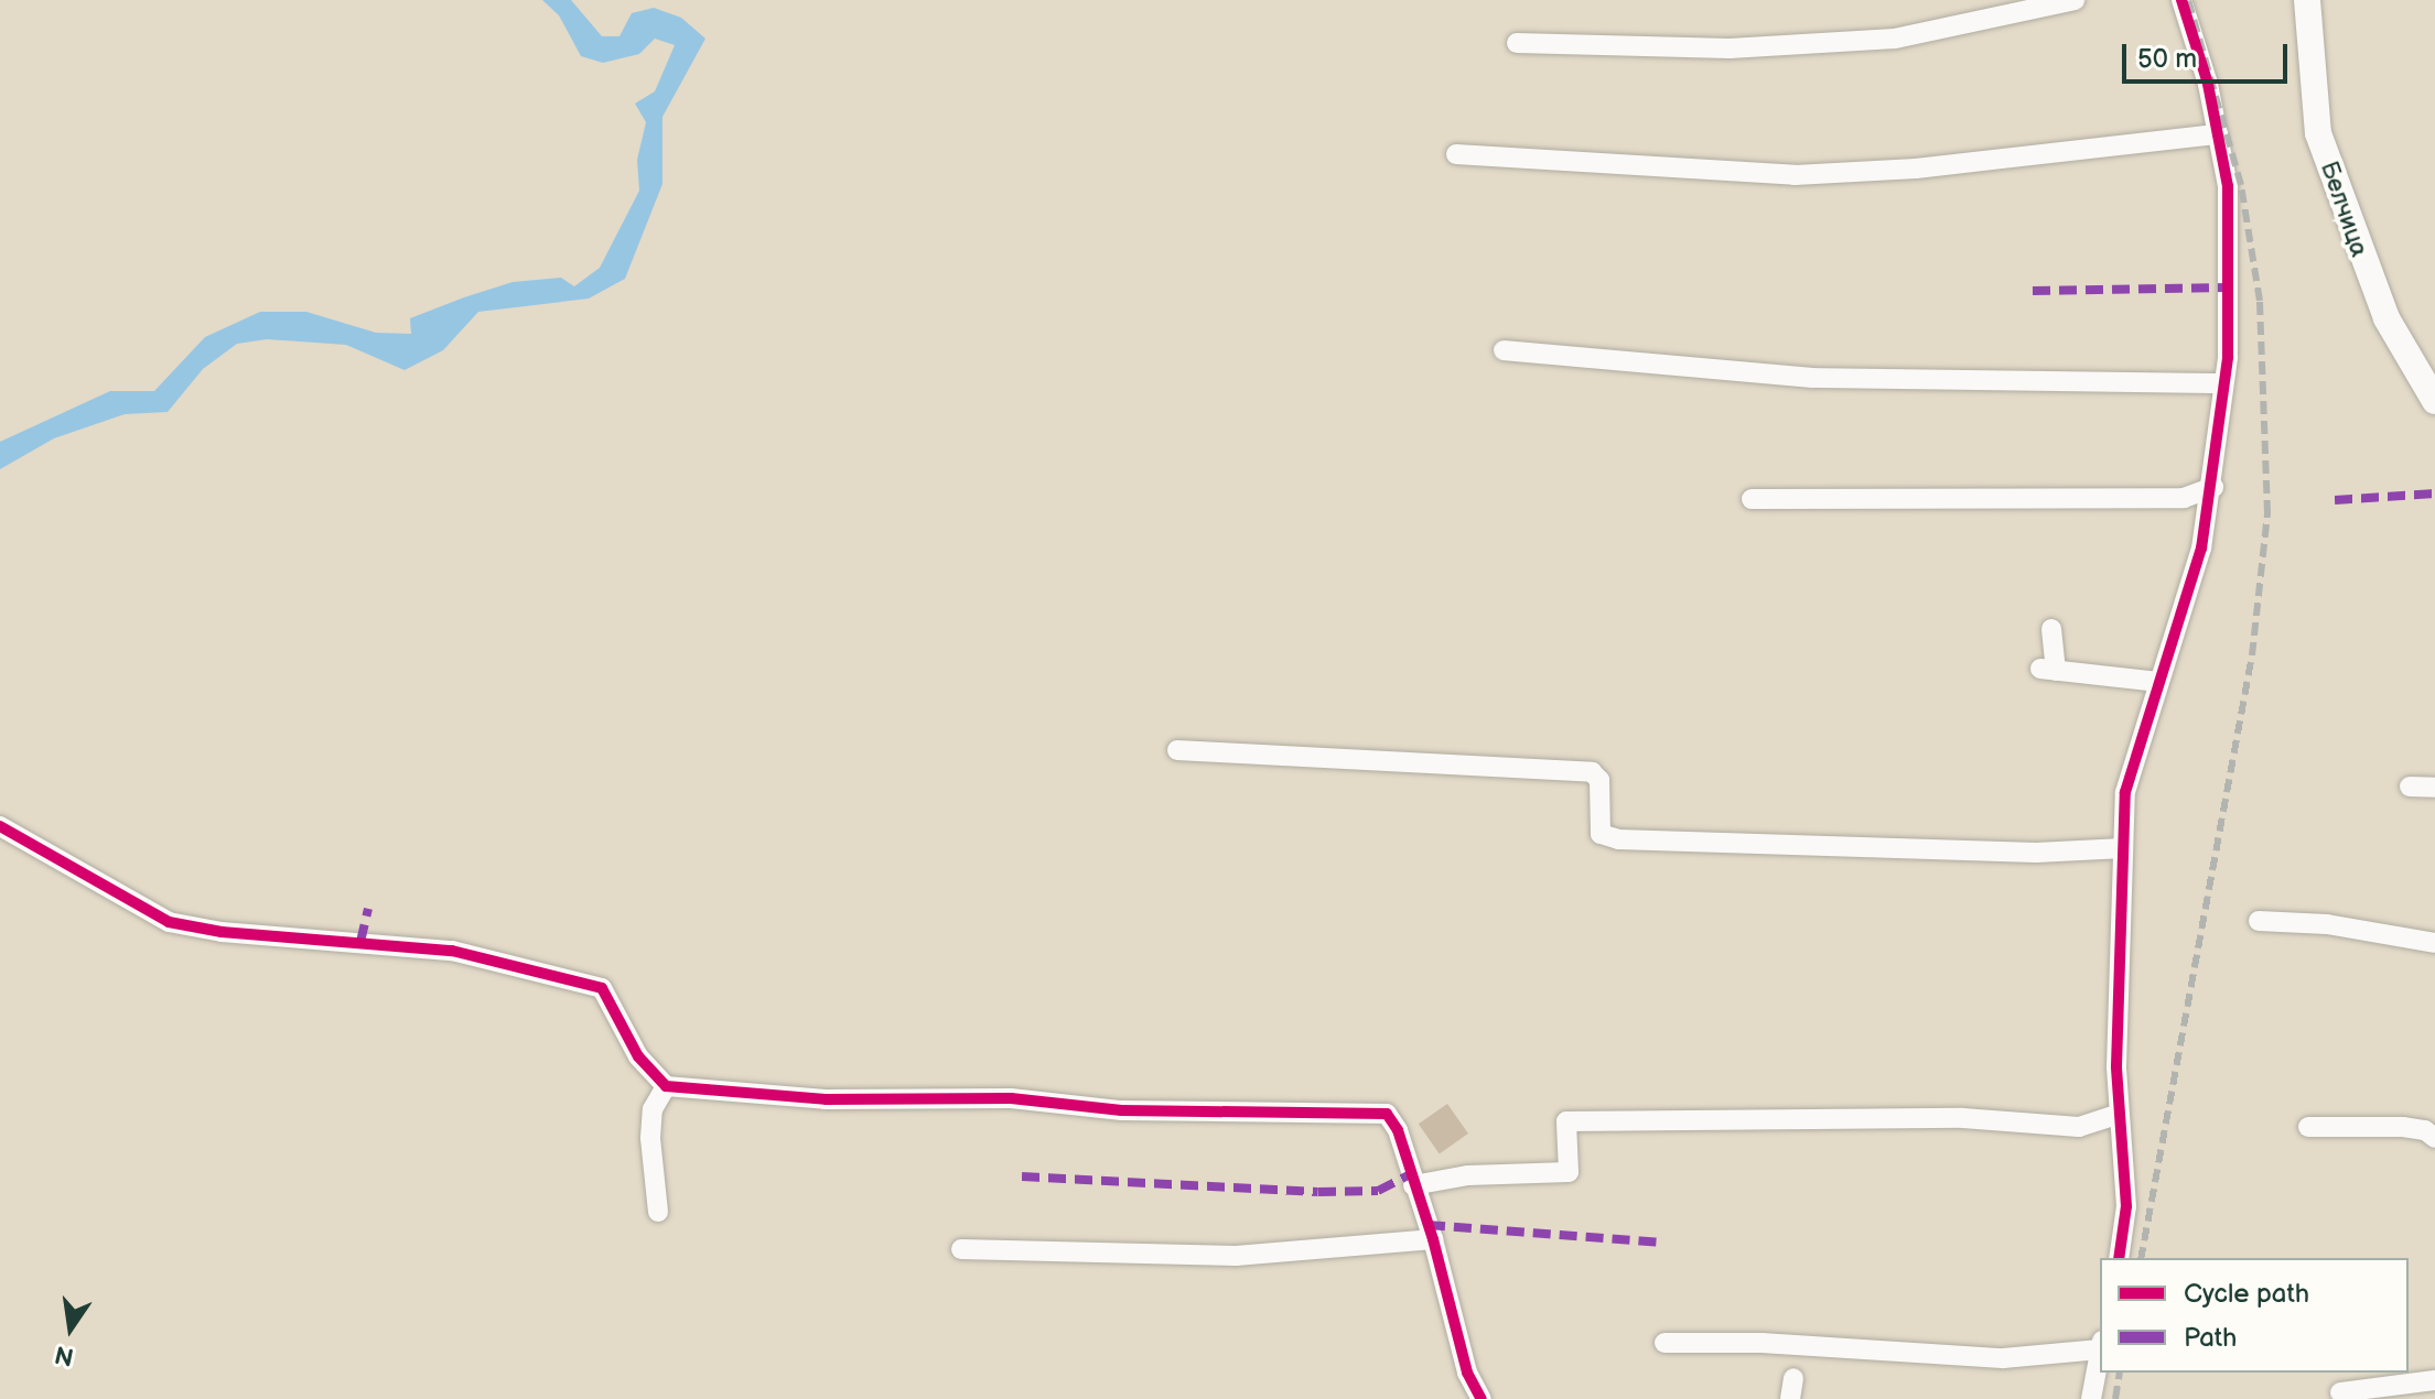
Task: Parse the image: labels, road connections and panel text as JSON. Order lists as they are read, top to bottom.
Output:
{
  "streets": {
    "main road": ["Белчица"]
  },
  "legend": ["Cycle path", "Path"],
  "scale_bar": "50 m",
  "north": "bottom"
}
